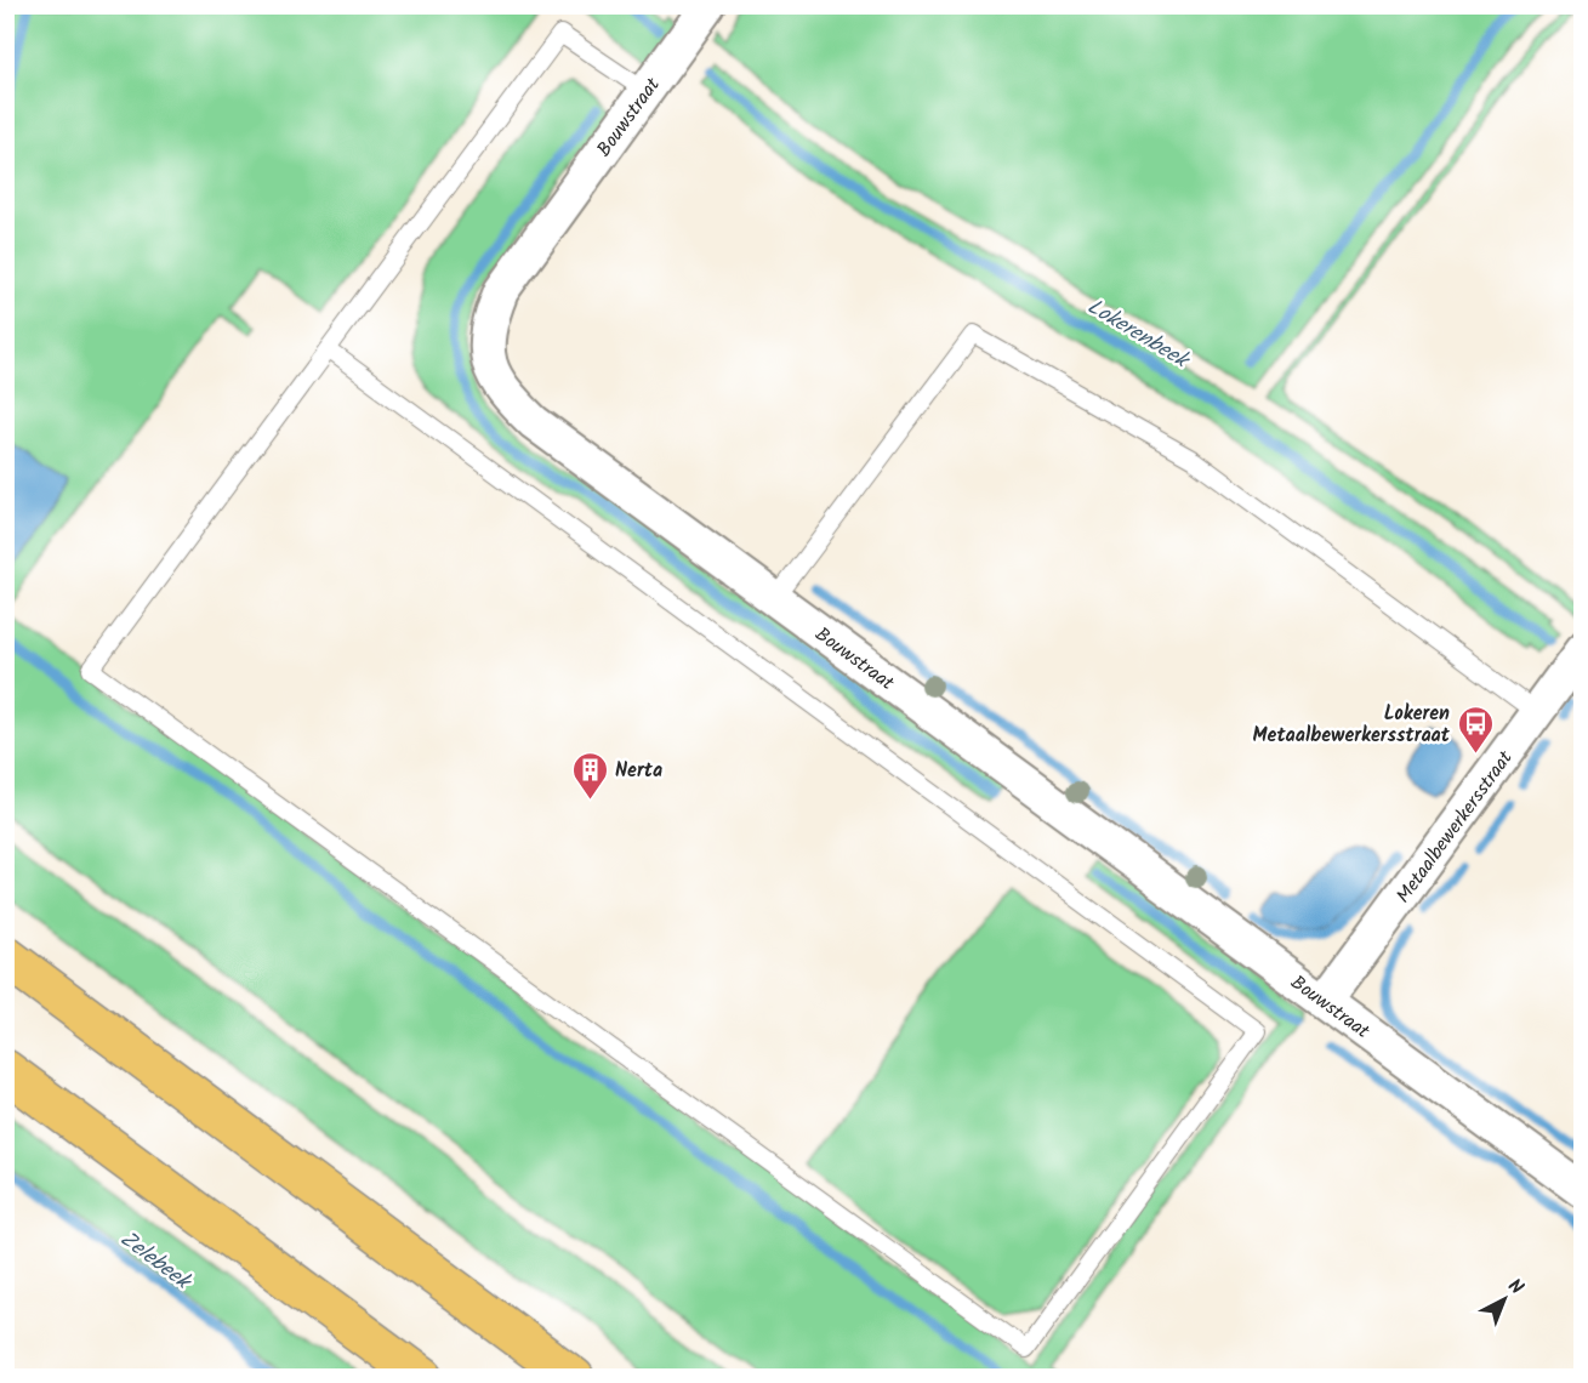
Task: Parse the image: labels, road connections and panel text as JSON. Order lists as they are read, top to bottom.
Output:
{
  "streets": {
    "street": ["Bouwstraat", "Metaalbewerkersstraat"]
  },
  "crossings": [
    ["Bouwstraat", "Metaalbewerkersstraat"]
  ],
  "water": ["Lokerenbeek", "Zelebeek"],
  "places": {
    "bus stop": ["Lokeren Metaalbewerkersstraat"],
    "building": ["Nerta"]
  },
  "north": "top right"
}
